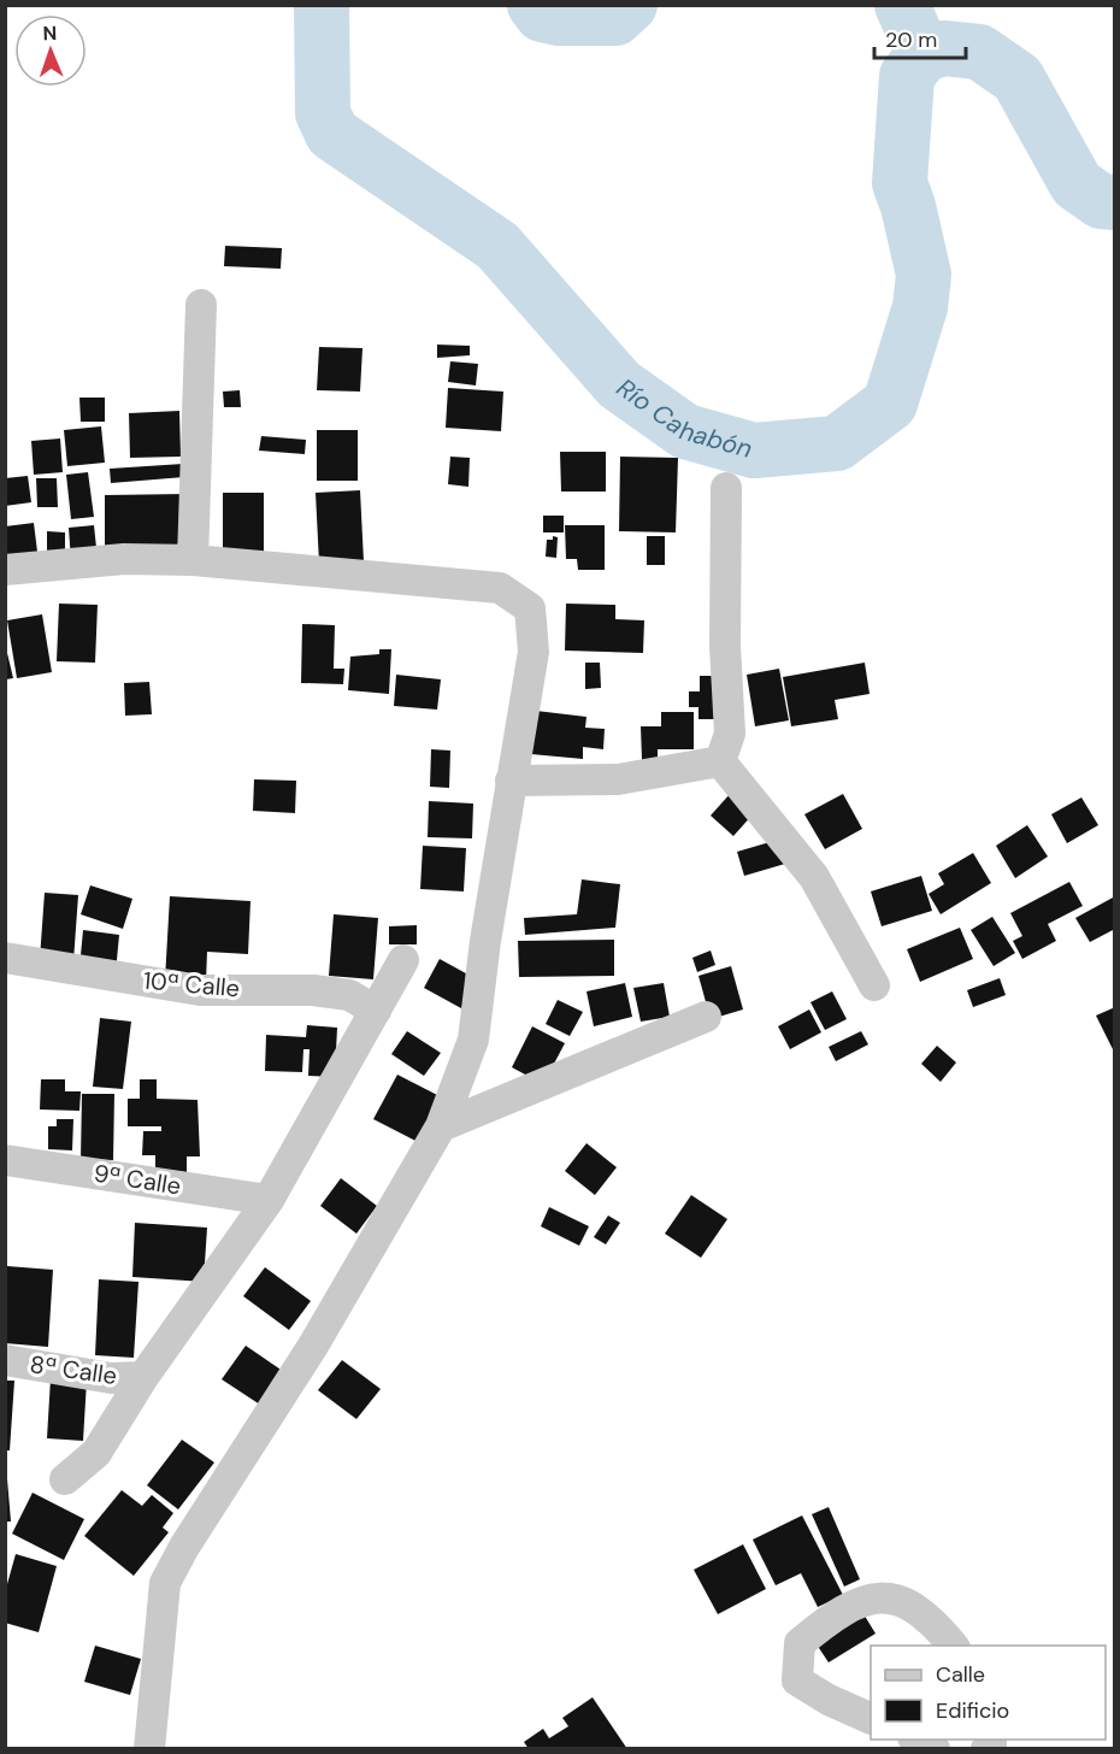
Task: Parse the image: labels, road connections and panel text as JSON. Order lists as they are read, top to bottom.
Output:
{
  "streets": {
    "street": ["10ª Calle", "9ª Calle", "8ª Calle"]
  },
  "water": ["Río Cahabón"],
  "legend": ["Calle", "Edificio"],
  "scale_bar": "20 m",
  "north": "top"
}
